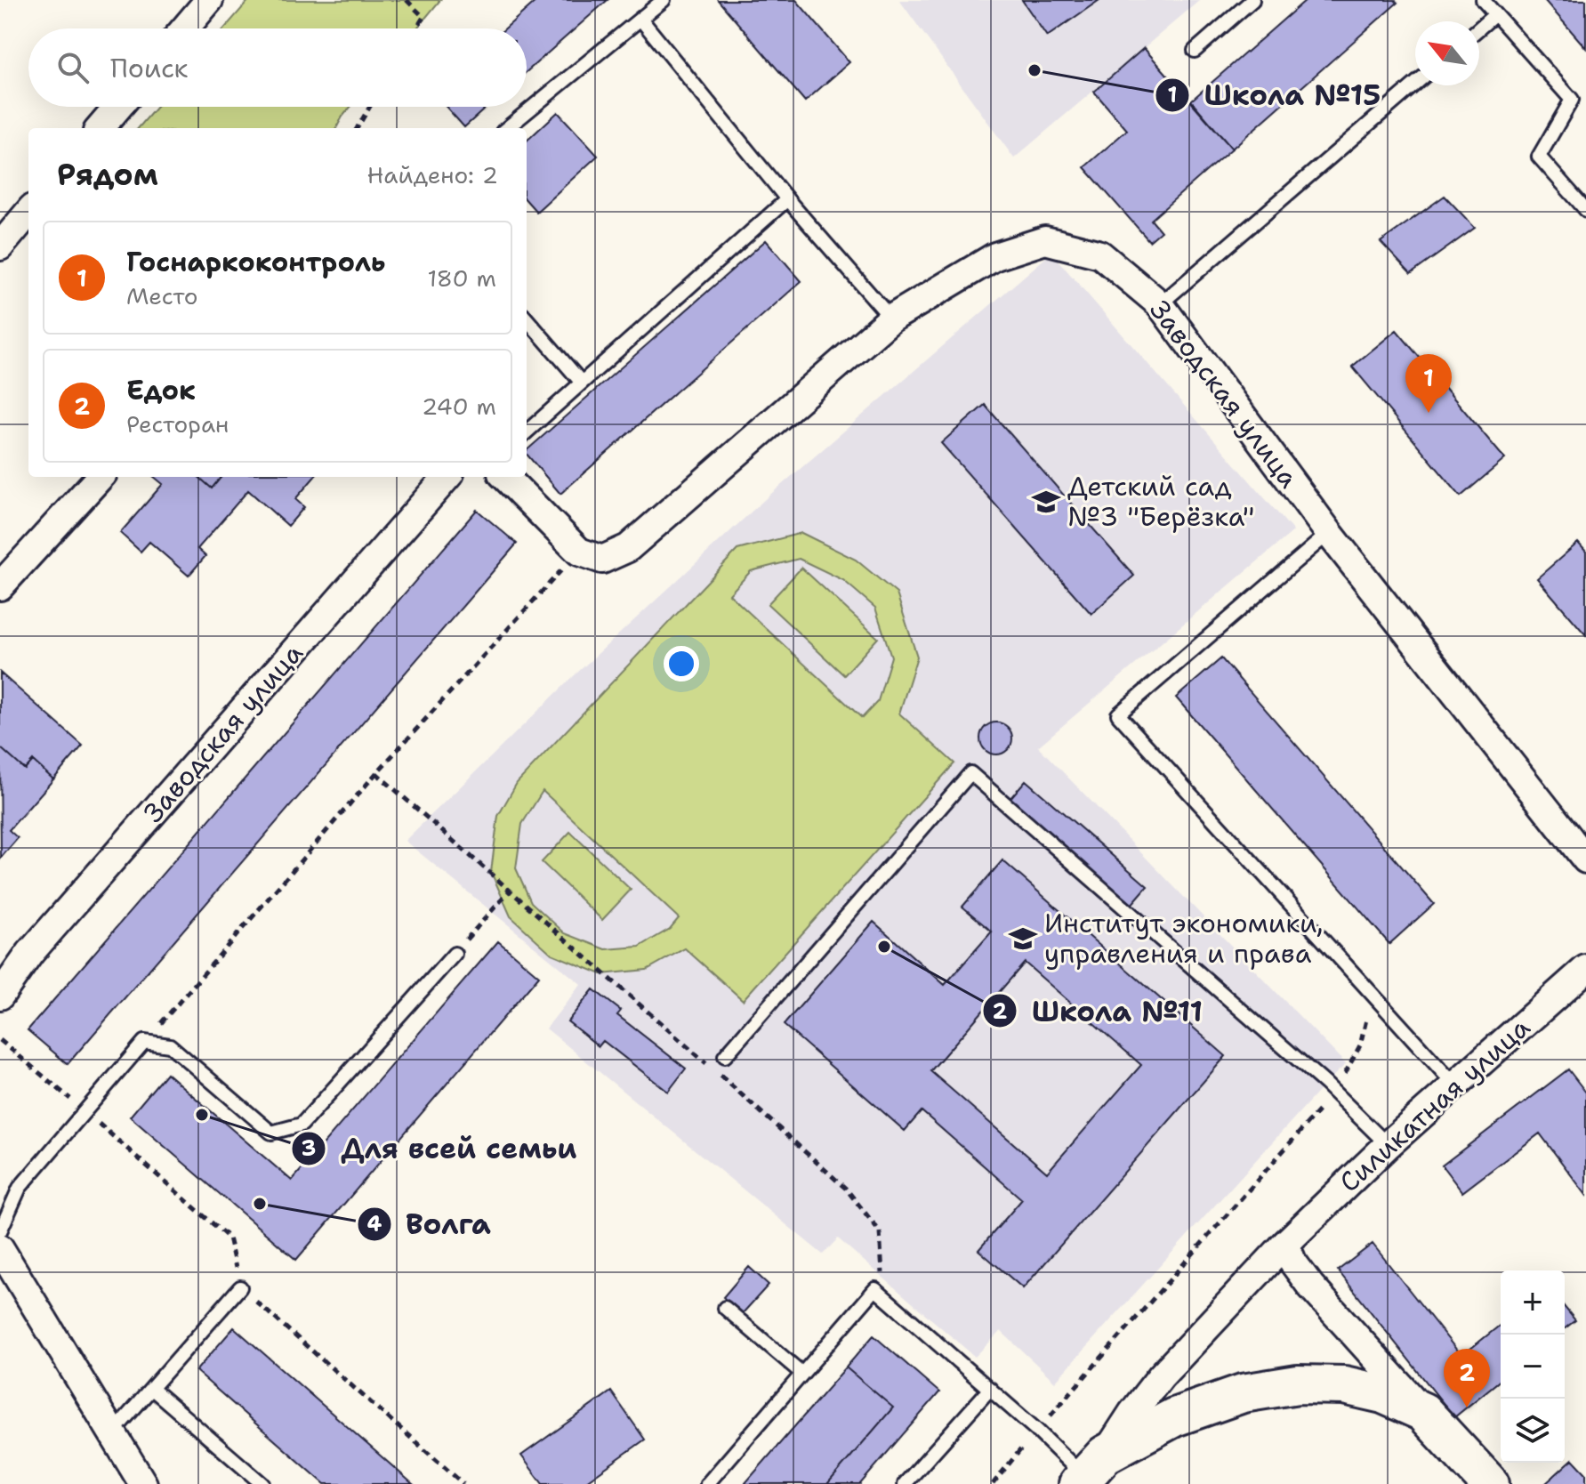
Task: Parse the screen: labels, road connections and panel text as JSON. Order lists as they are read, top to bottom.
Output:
{
  "streets": {
    "street": ["Заводская улица", "Силикатная улица"]
  },
  "places": {
    "other": [
      "Школа №15",
      "Школа №11",
      "Для всей семьи",
      "Волга"
    ],
    "school or university": ["Детский сад №3 \"Берёзка\"", "Институт экономики, управления и права"]
  },
  "north": "top left",
  "page": {
    "search": "Поиск",
    "heading": ["Рядом", "Найдено: 2"],
    "list": [
      {
        "mark": "1",
        "name": "Госнаркоконтроль",
        "note": "Место",
        "value": "180 m"
      },
      {
        "mark": "2",
        "name": "Едок",
        "note": "Ресторан",
        "value": "240 m"
      }
    ],
    "pins": ["1", "2"],
    "map_buttons": ["+", "−"]
  }
}
